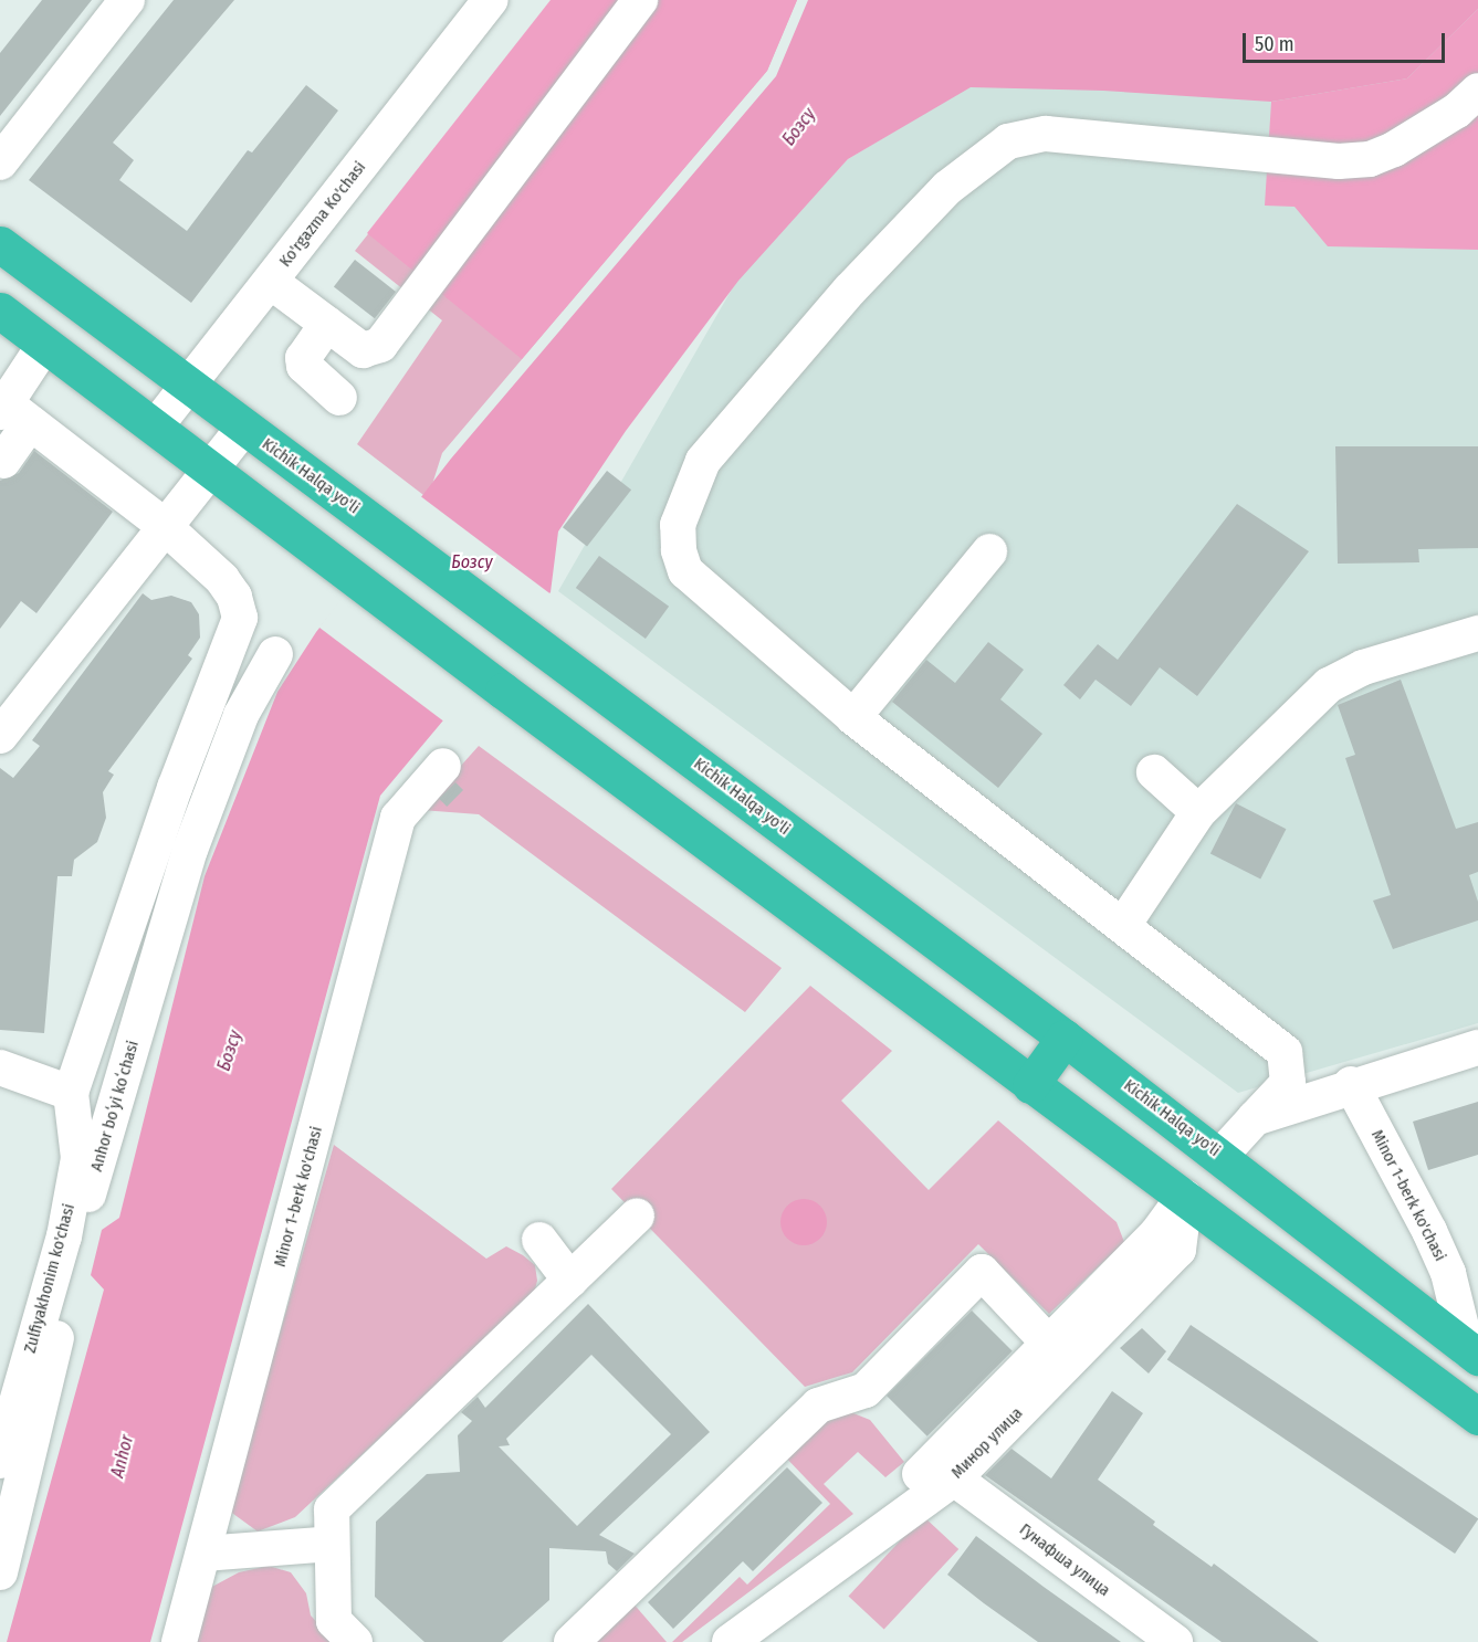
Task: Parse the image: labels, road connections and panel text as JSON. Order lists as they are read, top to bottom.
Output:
{
  "streets": {
    "highway": ["Kichik Halqa yo'li"],
    "street": [
      "Ko'rgazma Ko'chasi",
      "Anhor boʻyi koʻchasi",
      "Minor 1-berk ko'chasi",
      "Zulfiyakhonim ko'chasi",
      "Минор улица",
      "Гунафша улица"
    ]
  },
  "crossings": [
    ["Ko'rgazma Ko'chasi", "Kichik Halqa yo'li"],
    ["Kichik Halqa yo'li", "Minor 1-berk ko'chasi"],
    ["Минор улица", "Гунафша улица"]
  ],
  "water": ["Бозсу", "Anhor"],
  "scale_bar": "50 m"
}
